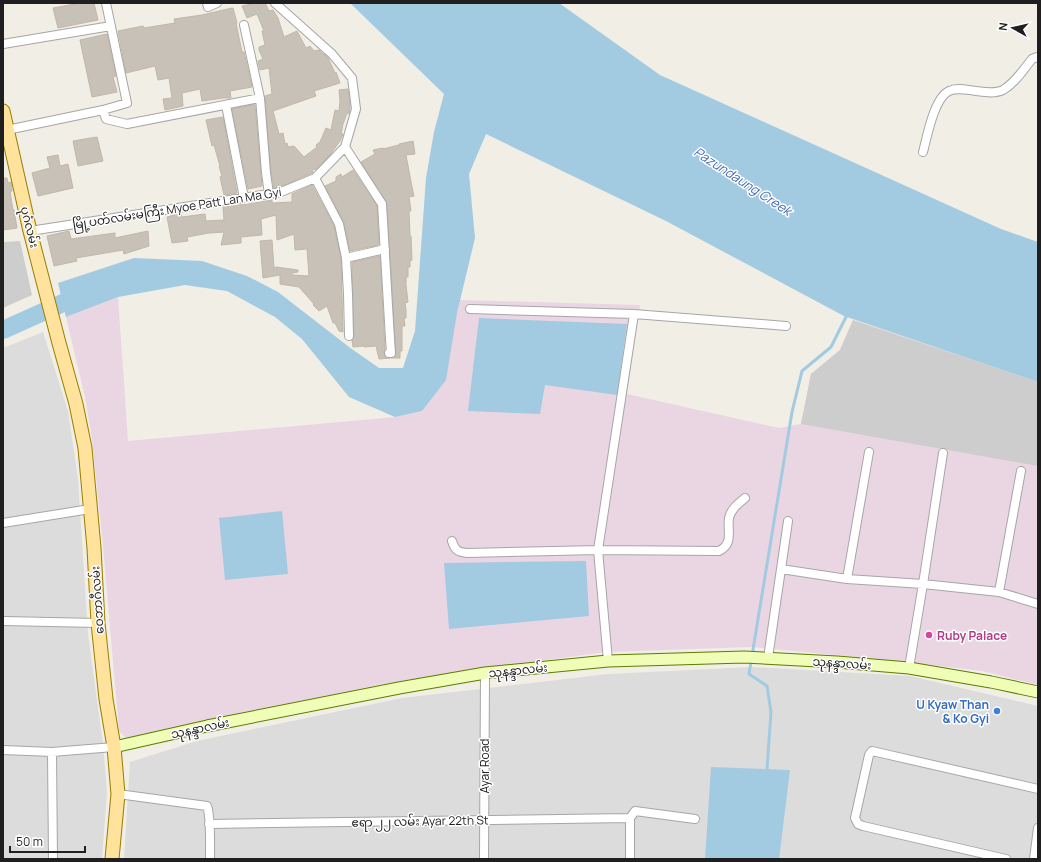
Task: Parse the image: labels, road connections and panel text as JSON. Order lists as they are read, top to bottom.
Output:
{
  "streets": {
    "main road": ["ပုဂံလမ်း", "ဝေဘာဂီလမ်း", "သုနန္ဒာလမ်း"],
    "street": ["မြို့ပတ်လမ်းမကြီး Myoe Patt Lan Ma Gyi", "Ayar Road", "ဧရာ ၂၂ လမ်း Ayar 22th St"]
  },
  "crossings": [
    ["မြို့ပတ်လမ်းမကြီး Myoe Patt Lan Ma Gyi", "ပုဂံလမ်း"],
    ["ပုဂံလမ်း", "ဝေဘာဂီလမ်း"],
    ["ဝေဘာဂီလမ်း", "သုနန္ဒာလမ်း"],
    ["သုနန္ဒာလမ်း", "Ayar Road"],
    ["Ayar Road", "ဧရာ ၂၂ လမ်း Ayar 22th St"]
  ],
  "water": ["Pazundaung Creek"],
  "places": ["Ruby Palace", "U Kyaw Than & Ko Gyi"],
  "scale_bar": "50 m",
  "north": "left"
}
